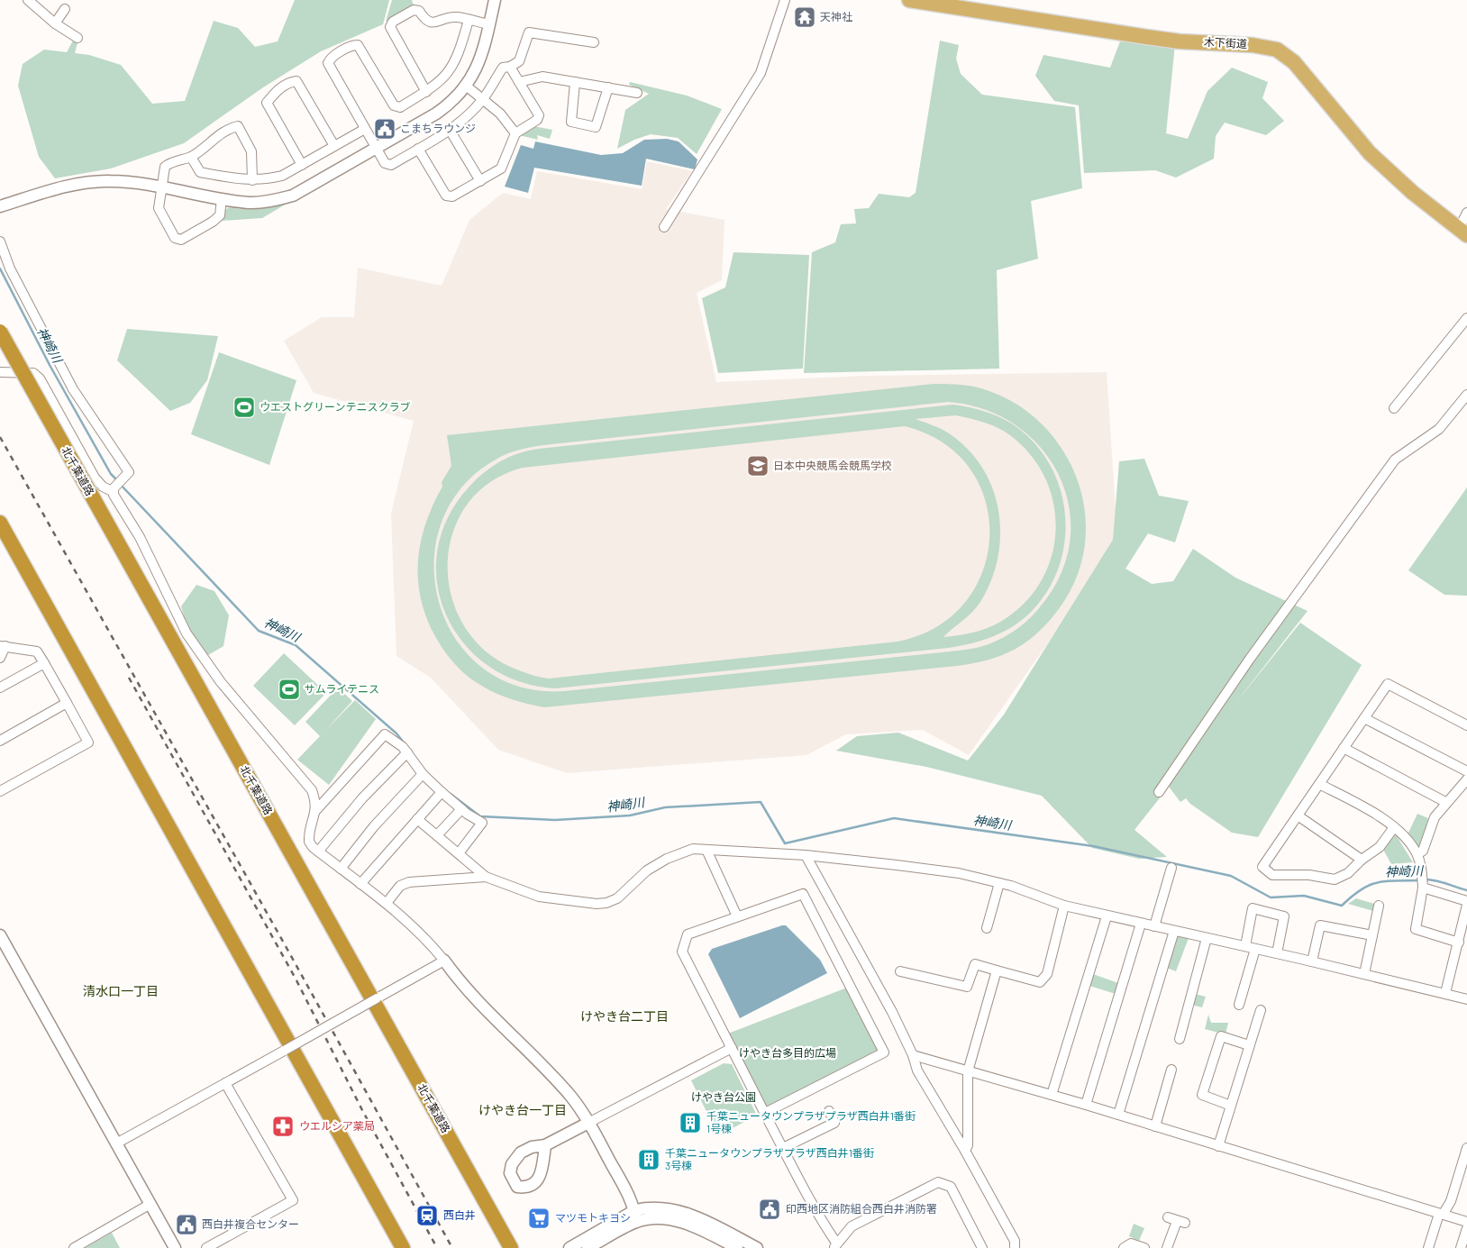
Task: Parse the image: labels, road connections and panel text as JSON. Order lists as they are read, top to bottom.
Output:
{
  "streets": {
    "highway": ["北千葉道路"],
    "main road": ["木下街道"]
  },
  "districts": ["清水口一丁目", "けやき台二丁目", "けやき台一丁目"],
  "water": ["神崎川"],
  "parks": ["けやき台多目的広場", "けやき台公園"],
  "places": {
    "temple": ["天神社"],
    "public building": ["こまちラウンジ", "印西地区消防組合西白井消防署", "西白井複合センター"],
    "sports": ["ウエストグリーンテニスクラブ", "サムライテニス"],
    "school or university": ["日本中央競馬会競馬学校"],
    "building": ["千葉ニュータウンプラザプラザ西白井1番街 1号棟", "千葉ニュータウンプラザプラザ西白井1番街 3号棟"],
    "pharmacy": ["ウエルシア薬局"],
    "station": ["西白井"],
    "supermarket": ["マツモトキヨシ"]
  }
}
